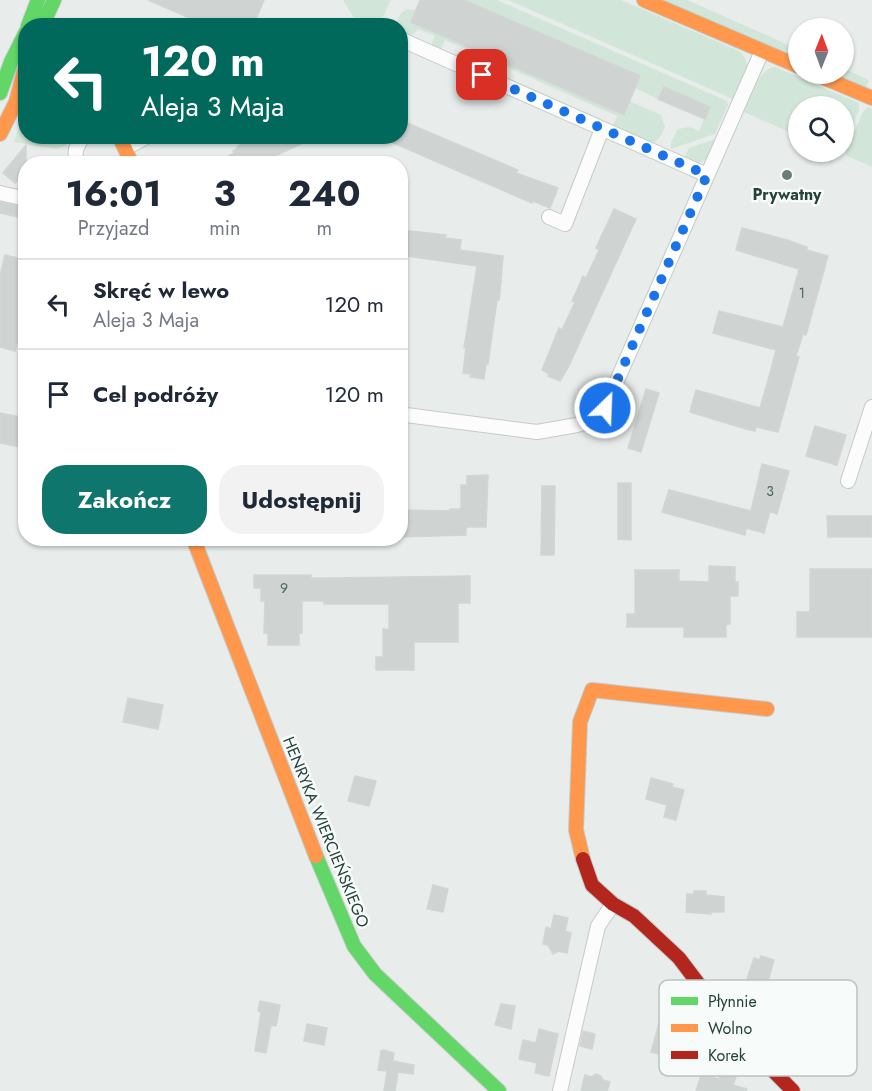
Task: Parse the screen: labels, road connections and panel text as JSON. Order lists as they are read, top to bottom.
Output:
{
  "streets": {
    "street": ["HENRYKA WIERCIEŃSKIEGO"]
  },
  "places": ["Prywatny"],
  "house_numbers": ["1", "3", "9"],
  "legend": ["Płynnie", "Wolno", "Korek"],
  "north": "top",
  "page": {
    "turn": ["120 m", "Aleja 3 Maja"],
    "eta": [
      "16:01",
      "Przyjazd",
      "3",
      "min",
      "240",
      "m"
    ],
    "list": [
      {
        "name": "Skręć w lewo",
        "note": "Aleja 3 Maja",
        "value": "120 m"
      },
      {
        "name": "Cel podróży",
        "value": "120 m"
      }
    ],
    "buttons": ["Zakończ", "Udostępnij"]
  }
}
